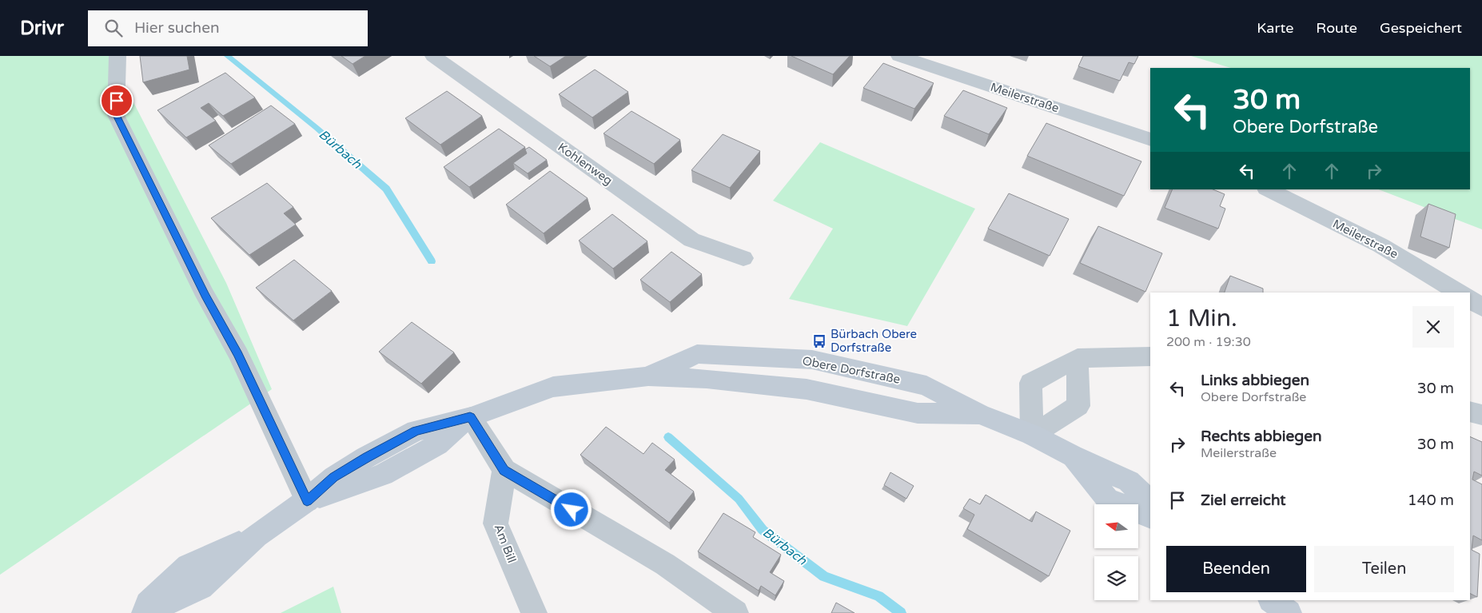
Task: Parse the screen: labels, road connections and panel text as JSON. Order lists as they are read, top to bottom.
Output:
{
  "streets": {
    "street": [
      "Meilerstraße",
      "Kohlenweg",
      "Obere Dorfstraße",
      "Am Bill"
    ]
  },
  "water": ["Bürbach"],
  "places": {
    "bus stop": ["Bürbach Obere Dorfstraße"]
  },
  "north": "left",
  "page": {
    "header": "Drivr",
    "search": "Hier suchen",
    "nav": ["Karte", "Route", "Gespeichert"],
    "turn": ["30 m", "Obere Dorfstraße"],
    "heading": ["1 Min.", "200 m · 19:30"],
    "list": [
      {
        "name": "Links abbiegen",
        "note": "Obere Dorfstraße",
        "value": "30 m"
      },
      {
        "name": "Rechts abbiegen",
        "note": "Meilerstraße",
        "value": "30 m"
      },
      {
        "name": "Ziel erreicht",
        "value": "140 m"
      }
    ],
    "buttons": ["Beenden", "Teilen"]
  }
}
